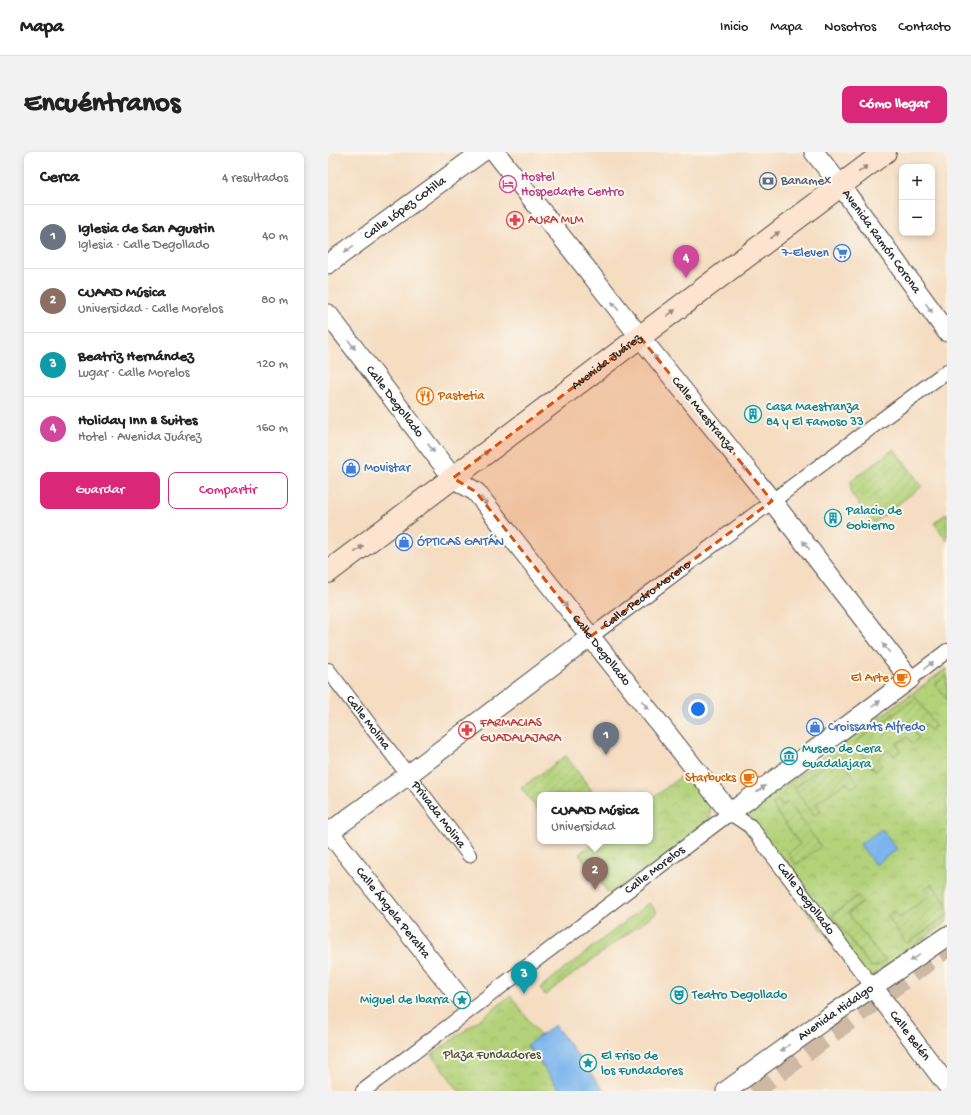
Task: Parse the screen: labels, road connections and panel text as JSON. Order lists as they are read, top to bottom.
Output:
{
  "streets": {
    "main road": ["Avenida Juárez"],
    "street": [
      "Calle López Cotilla",
      "Avenida Ramón Corona",
      "Calle Degollado",
      "Calle Maestranza",
      "Calle Pedro Moreno",
      "Calle Molina",
      "Privada Molina",
      "Calle Morelos",
      "Calle Ángela Peralta",
      "Avenida Hidalgo",
      "Calle Belén"
    ]
  },
  "crossings": [
    ["Avenida Ramón Corona", "Avenida Juárez"],
    ["Avenida Juárez", "Calle Degollado"],
    ["Avenida Juárez", "Calle Maestranza"],
    ["Calle Degollado", "Calle Pedro Moreno"],
    ["Calle Degollado", "Calle Morelos"],
    ["Calle Degollado", "Avenida Hidalgo"],
    ["Calle Degollado", "Calle Belén"],
    ["Calle Maestranza", "Calle Pedro Moreno"],
    ["Calle Maestranza", "Calle Morelos"],
    ["Calle Pedro Moreno", "Calle Molina"],
    ["Calle Pedro Moreno", "Privada Molina"],
    ["Calle Pedro Moreno", "Calle Ángela Peralta"],
    ["Calle Molina", "Privada Molina"],
    ["Avenida Hidalgo", "Calle Belén"]
  ],
  "one_way": [
    "Calle López Cotilla",
    "Avenida Ramón Corona",
    "Avenida Juárez",
    "Calle Degollado",
    "Calle Maestranza",
    "Calle Morelos",
    "Avenida Hidalgo"
  ],
  "parks": ["Plaza Fundadores"],
  "places": {
    "bank": ["Banamex"],
    "hotel": ["Hostel Hospedarte Centro"],
    "pharmacy": ["AURA MLM", "FARMACIAS GUADALAJARA"],
    "supermarket": ["7-Eleven"],
    "restaurant": ["Pastetia"],
    "building": ["Casa Maestranza 84 y El Famoso 33", "Palacio de Gobierno"],
    "shop": ["Movistar", "ÓPTICAS GAITÁN", "Croissants Alfredo"],
    "cafe": ["El Arte", "Starbucks"],
    "museum": ["Museo de Cera Guadalajara"],
    "theatre": ["Teatro Degollado"],
    "place": ["Miguel de Ibarra", "El Friso de los Fundadores"]
  },
  "page": {
    "header": "Mapa",
    "nav": [
      "Inicio",
      "Mapa",
      "Nosotros",
      "Contacto"
    ],
    "buttons": [
      "Cómo llegar",
      ["Guardar", "Compartir"]
    ],
    "title": "Encuéntranos",
    "heading": ["Cerca", "4 resultados"],
    "map_buttons": ["+", "−"],
    "list": [
      {
        "mark": "1",
        "name": "Iglesia de San Agustin",
        "note": "Iglesia · Calle Degollado",
        "value": "40 m"
      },
      {
        "mark": "2",
        "name": "CUAAD Música",
        "note": "Universidad · Calle Morelos",
        "value": "80 m"
      },
      {
        "mark": "3",
        "name": "Beatriz Hernández",
        "note": "Lugar · Calle Morelos",
        "value": "120 m"
      },
      {
        "mark": "4",
        "name": "Holiday Inn & Suites",
        "note": "Hotel · Avenida Juárez",
        "value": "160 m"
      }
    ],
    "pins": [
      "4",
      "1",
      "2",
      "3"
    ],
    "popup": ["CUAAD Música", "Universidad"]
  }
}
